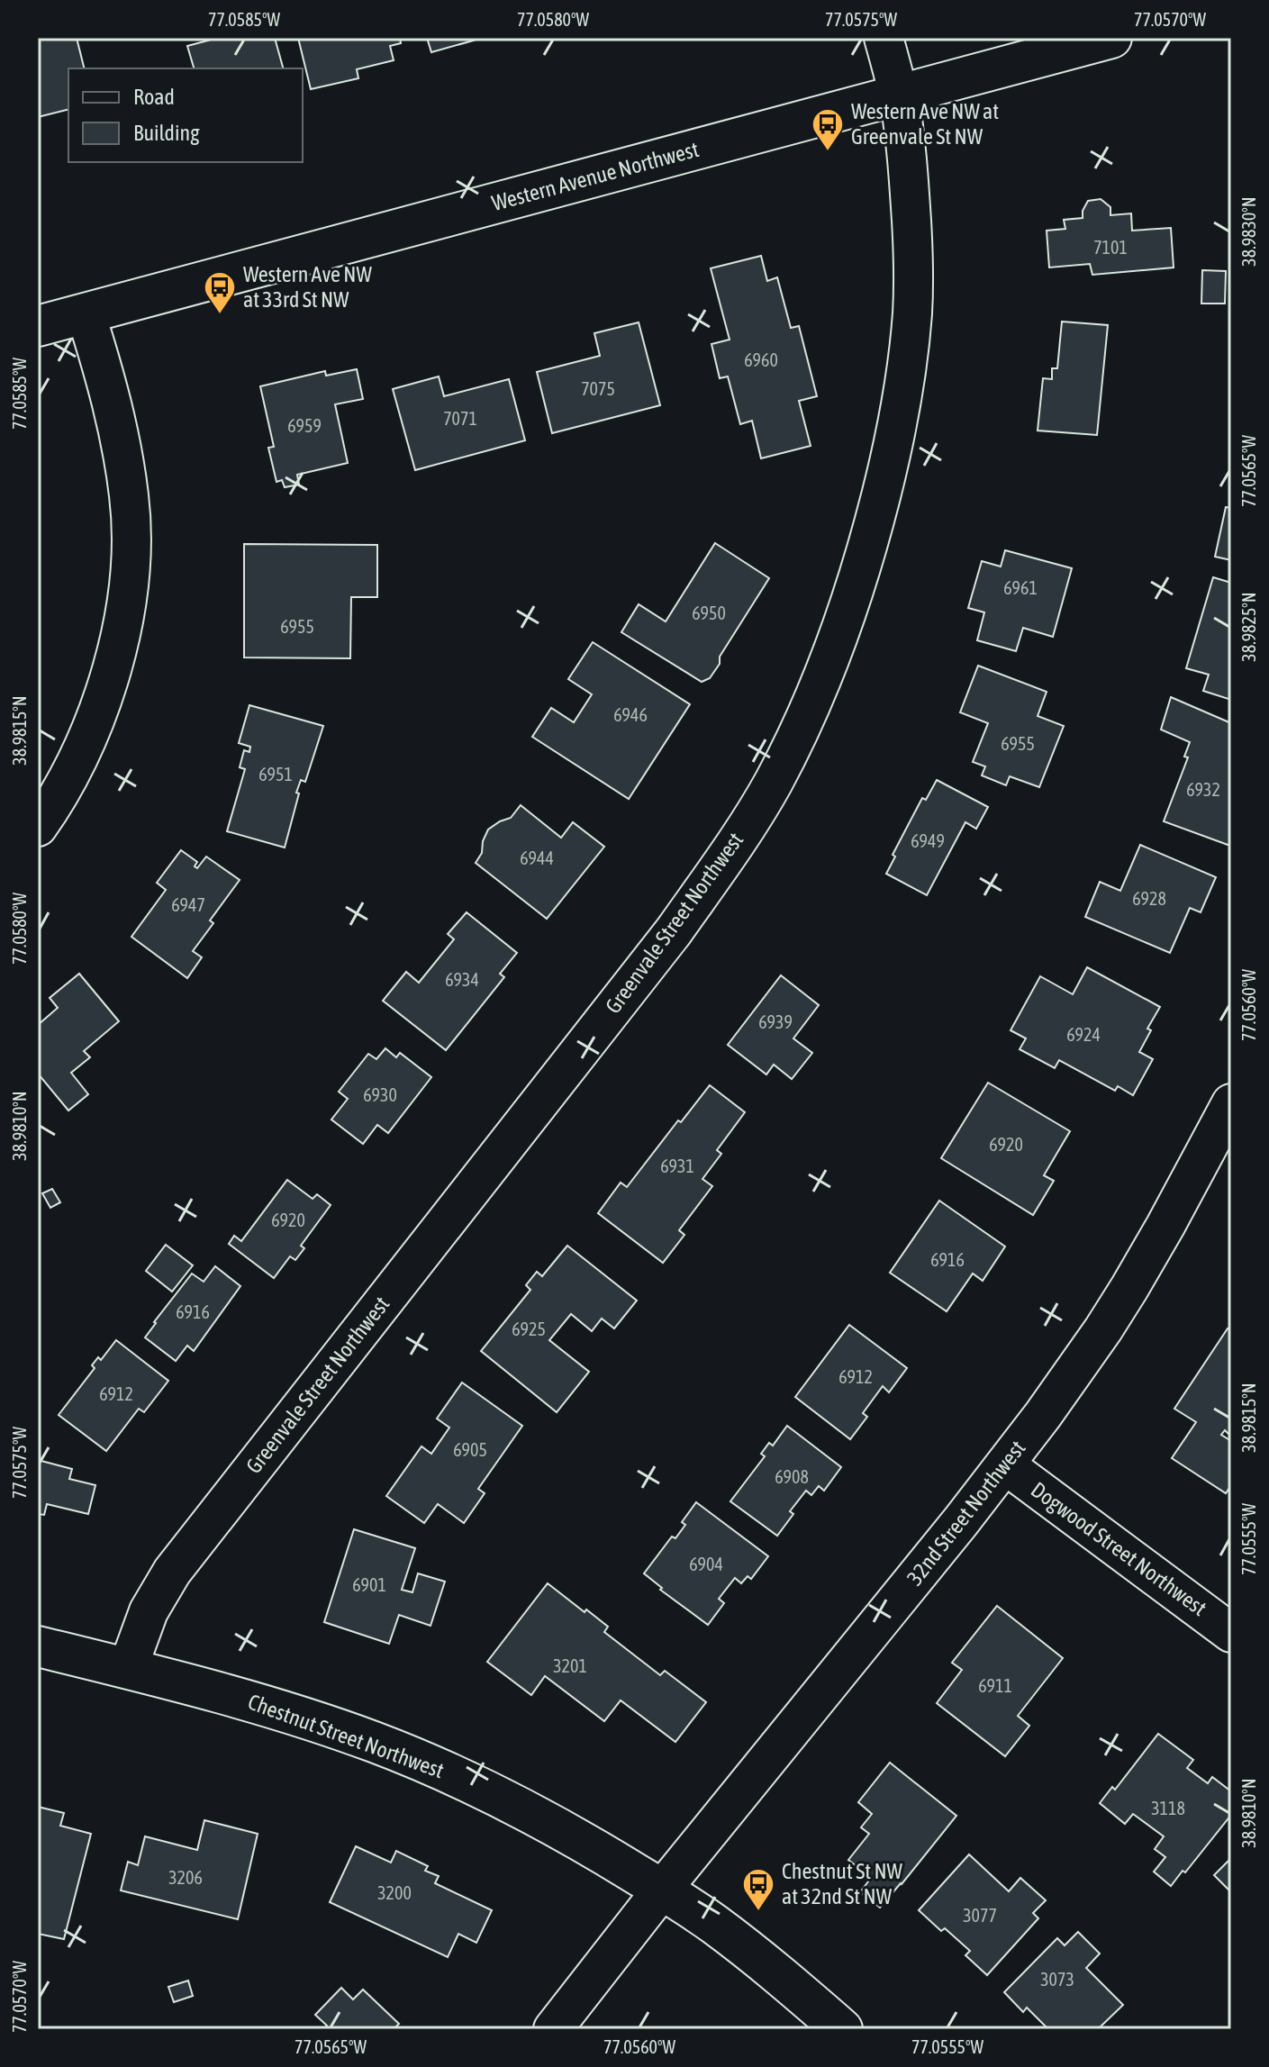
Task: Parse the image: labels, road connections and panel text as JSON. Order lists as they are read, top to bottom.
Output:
{
  "streets": {
    "street": [
      "Western Avenue Northwest",
      "Greenvale Street Northwest",
      "32nd Street Northwest",
      "Dogwood Street Northwest",
      "Chestnut Street Northwest"
    ]
  },
  "crossings": [
    ["Western Avenue Northwest", "Greenvale Street Northwest"],
    ["Greenvale Street Northwest", "Chestnut Street Northwest"],
    ["32nd Street Northwest", "Dogwood Street Northwest"],
    ["32nd Street Northwest", "Chestnut Street Northwest"]
  ],
  "places": {
    "bus stop": ["Western Ave NW at Greenvale St NW", "Western Ave NW at 33rd St NW", "Chestnut St NW at 32nd St NW"]
  },
  "house_numbers": [
    "7101",
    "6960",
    "7075",
    "7071",
    "6959",
    "6961",
    "6950",
    "6955",
    "6946",
    "6955",
    "6951",
    "6932",
    "6949",
    "6944",
    "6928",
    "6947",
    "6934",
    "6939",
    "6924",
    "6930",
    "6920",
    "6931",
    "6920",
    "6916",
    "6916",
    "6925",
    "6912",
    "6912",
    "6905",
    "6908",
    "6904",
    "6901",
    "3201",
    "6911",
    "3118",
    "3206",
    "3200",
    "3077",
    "3073"
  ],
  "legend": ["Road", "Building"],
  "coordinates": [
    "77.0585°W",
    "77.0580°W",
    "77.0575°W",
    "77.0570°W",
    "38.9830°N",
    "77.0565°W",
    "38.9825°N",
    "38.9815°N",
    "77.0560°W",
    "38.9810°N",
    "77.0555°W"
  ]
}
